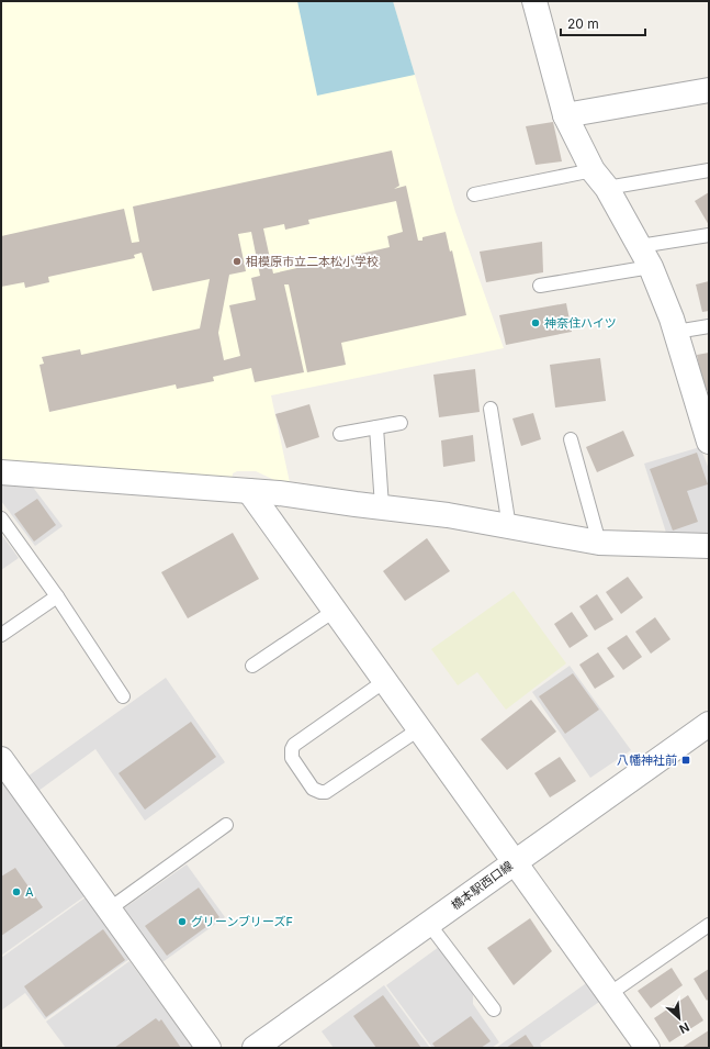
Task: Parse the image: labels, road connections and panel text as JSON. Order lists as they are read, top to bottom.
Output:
{
  "streets": {
    "street": ["橋本駅西口線"]
  },
  "places": {
    "other": [
      "相模原市立二本松小学校",
      "神奈住ハイツ",
      "A",
      "グリーンブリーズF"
    ],
    "transit": ["八幡神社前"]
  },
  "scale_bar": "20 m",
  "north": "bottom right"
}
